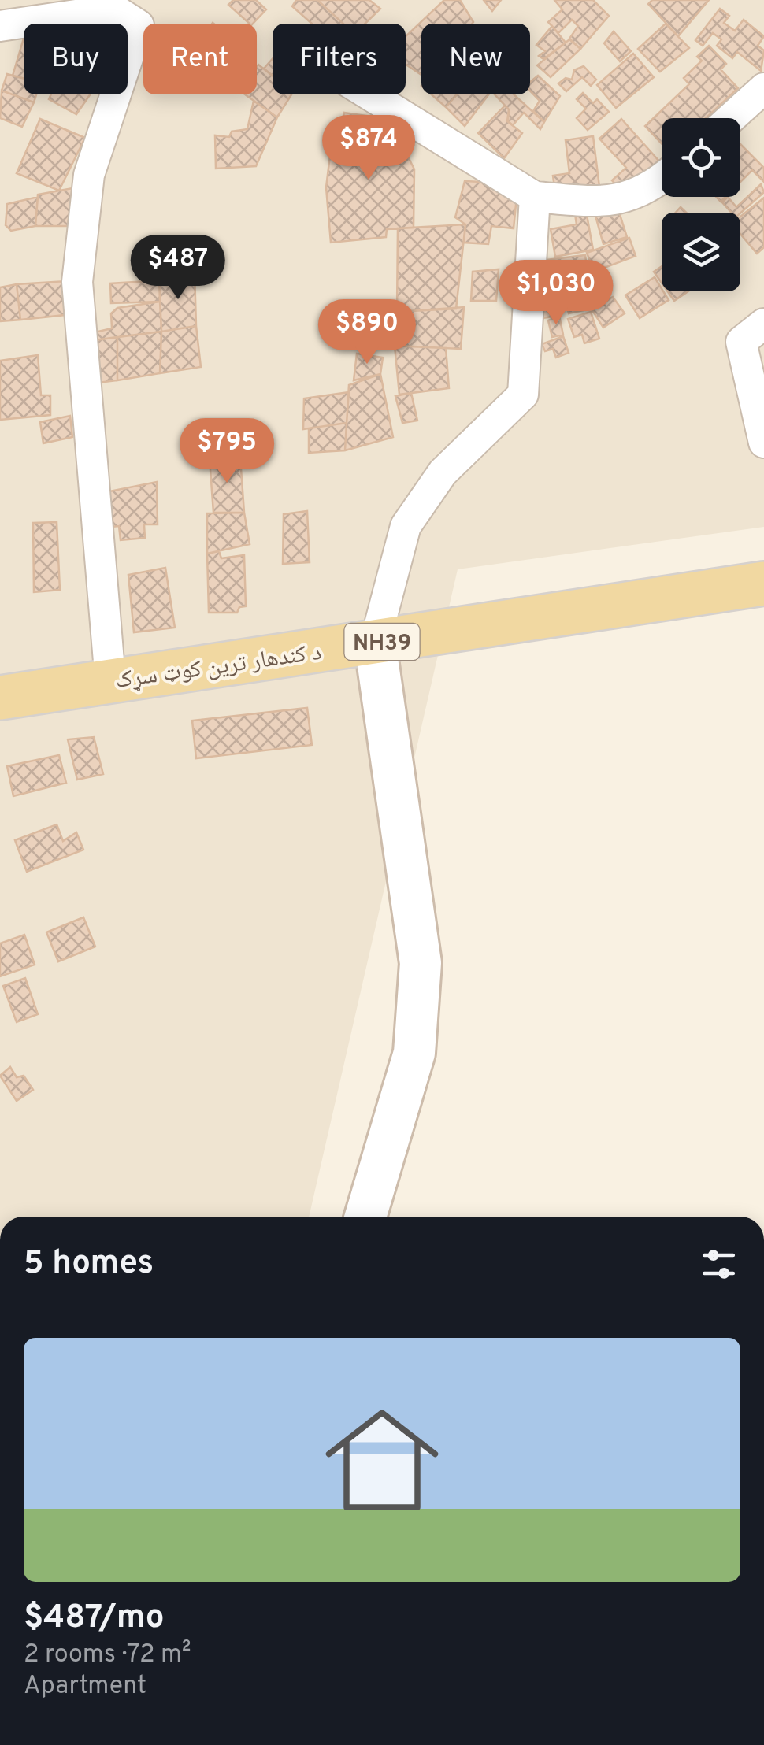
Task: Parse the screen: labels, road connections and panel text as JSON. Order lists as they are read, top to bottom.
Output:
{
  "streets": {
    "main road": ["NH39", "د کندهار ترين کوټ سړک"]
  },
  "page": {
    "chip": [
      "Buy",
      "Rent",
      "Filters",
      "New"
    ],
    "price": [
      "$874",
      "$487",
      "$1,030",
      "$890",
      "$795"
    ],
    "heading": "5 homes",
    "list": [
      {
        "name": "$487/mo",
        "note": "2 rooms · 72 m² · Apartment"
      }
    ]
  }
}
